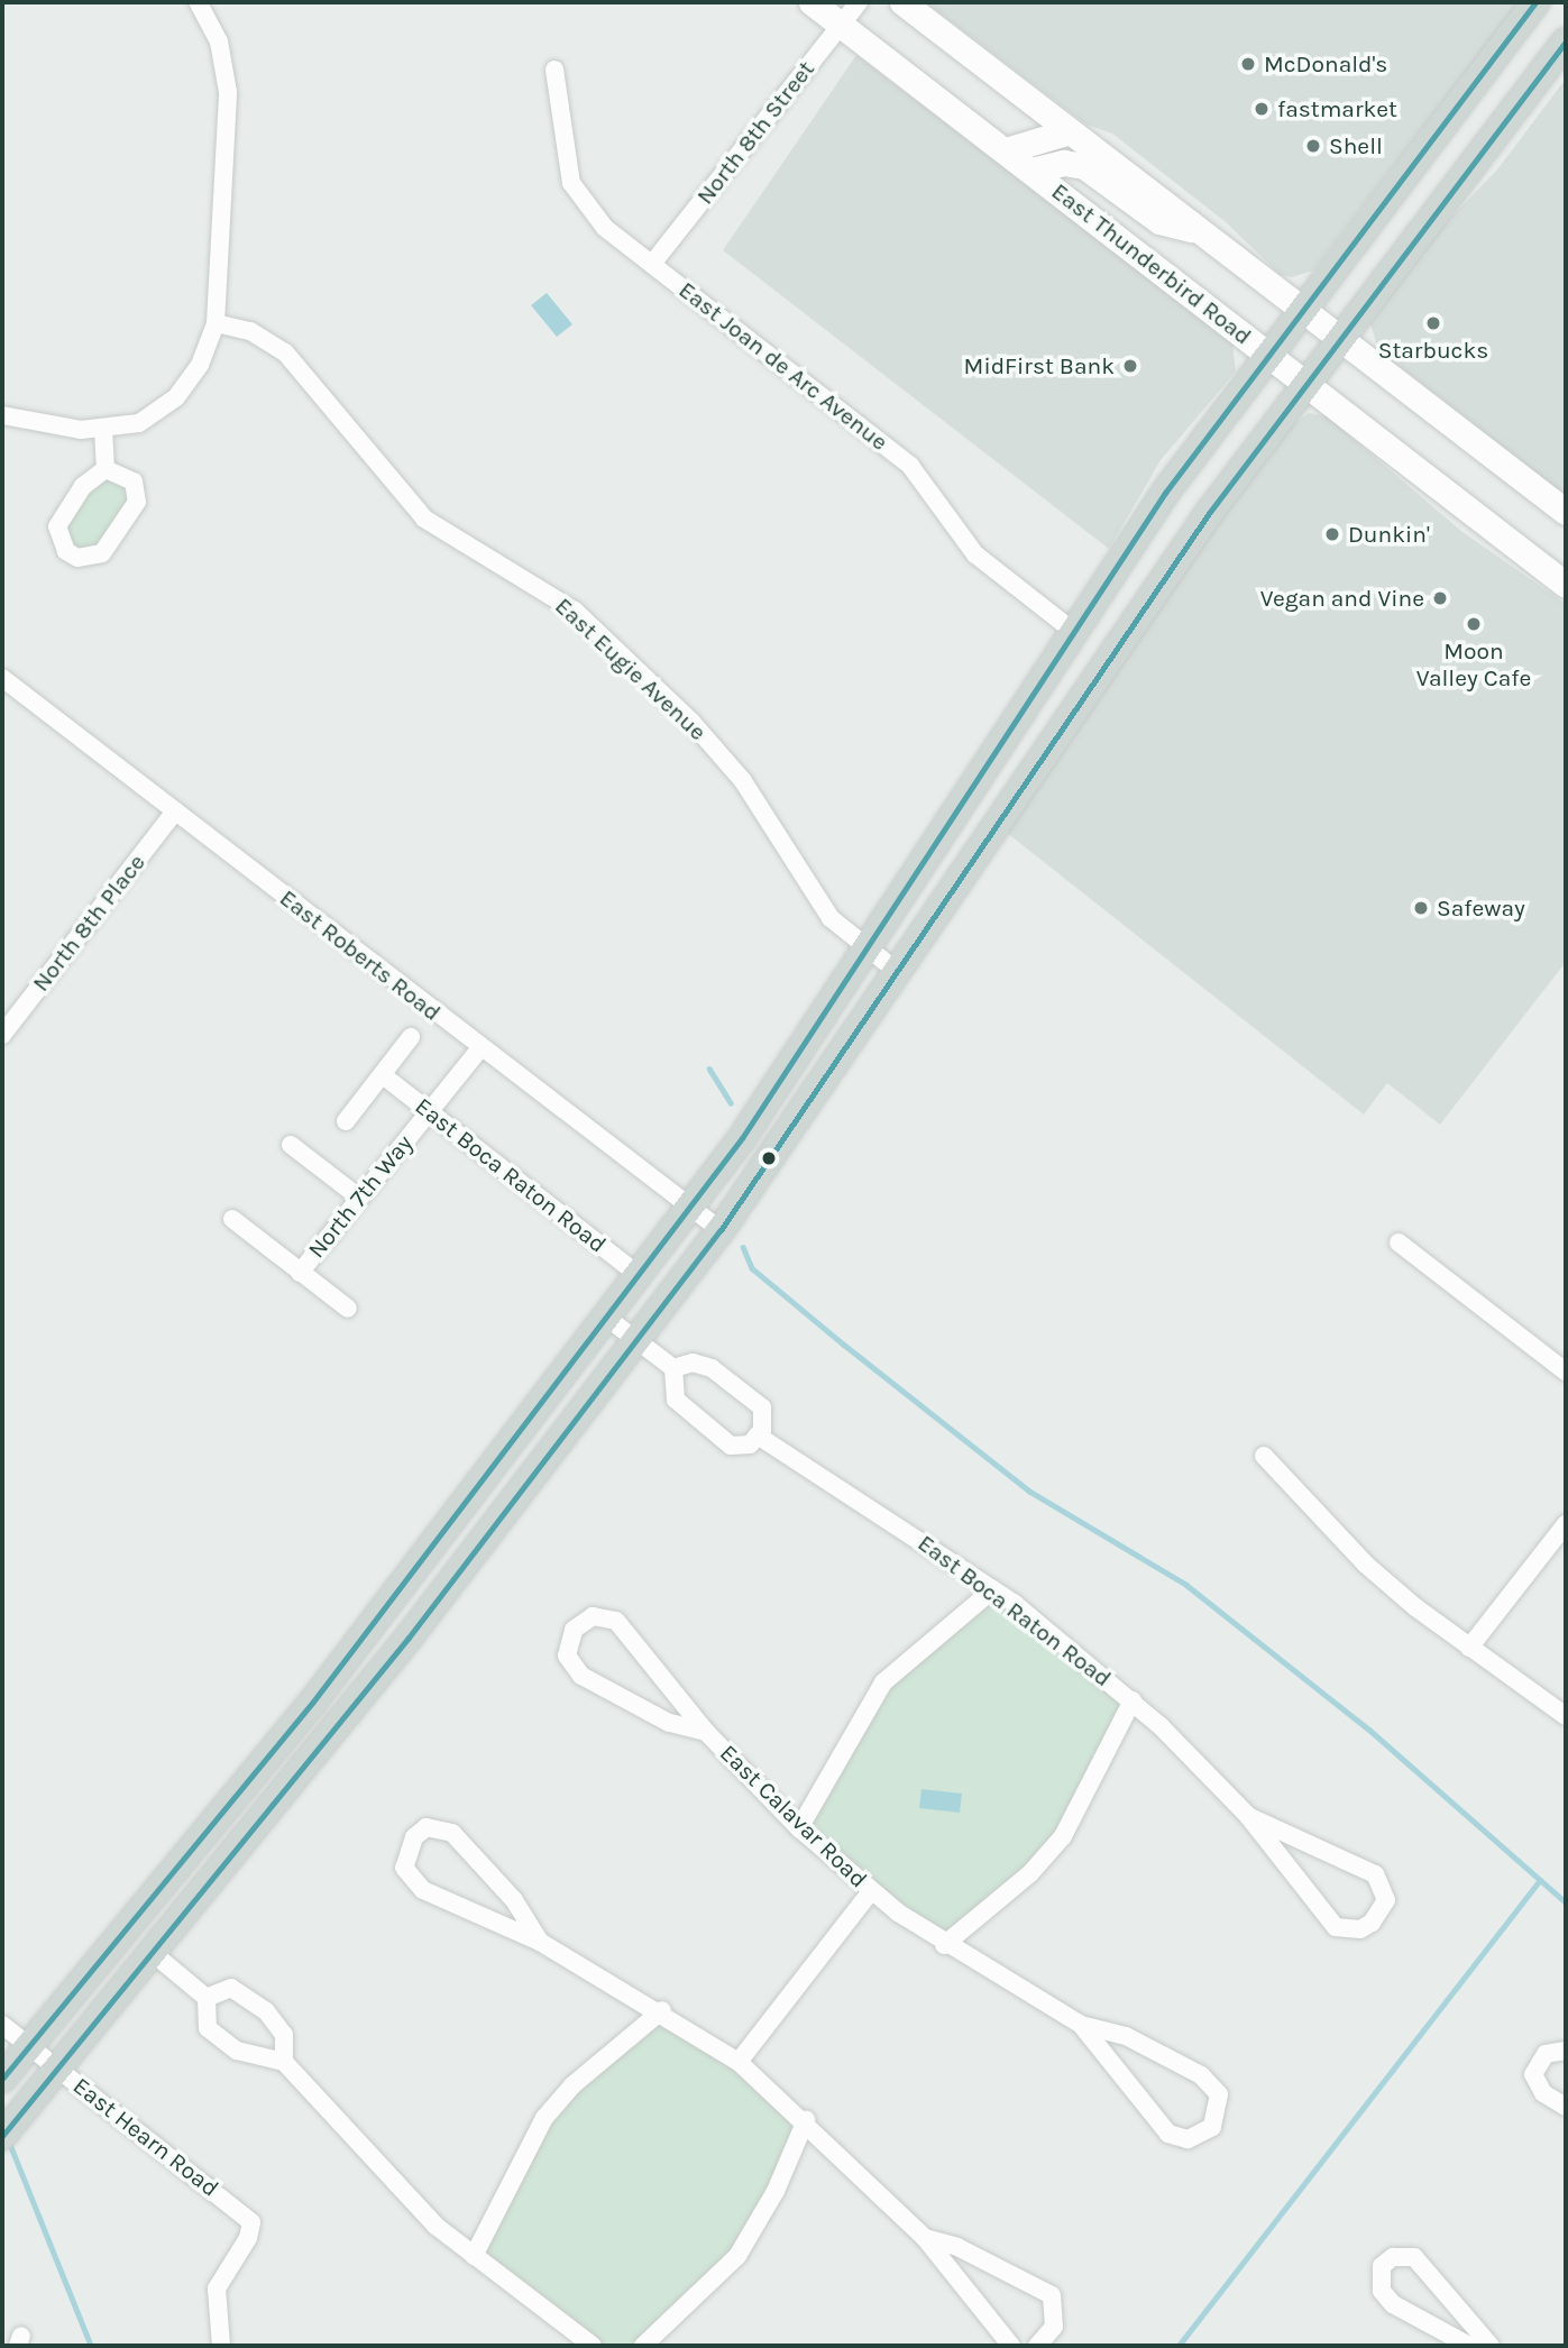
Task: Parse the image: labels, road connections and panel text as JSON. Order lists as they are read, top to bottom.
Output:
{
  "streets": {
    "main road": ["East Thunderbird Road"],
    "street": [
      "North 8th Street",
      "East Joan de Arc Avenue",
      "East Eugie Avenue",
      "North 8th Place",
      "East Roberts Road",
      "East Boca Raton Road",
      "North 7th Way",
      "East Calavar Road",
      "East Hearn Road"
    ]
  },
  "crossings": [
    ["North 8th Street", "East Thunderbird Road"],
    ["North 8th Street", "East Joan de Arc Avenue"],
    ["North 8th Place", "East Roberts Road"],
    ["East Roberts Road", "North 7th Way"],
    ["East Boca Raton Road", "North 7th Way"]
  ],
  "places": [
    "McDonald's",
    "fastmarket",
    "Shell",
    "Starbucks",
    "MidFirst Bank",
    "Dunkin'",
    "Vegan and Vine",
    "Moon Valley Cafe",
    "Safeway"
  ]
}
